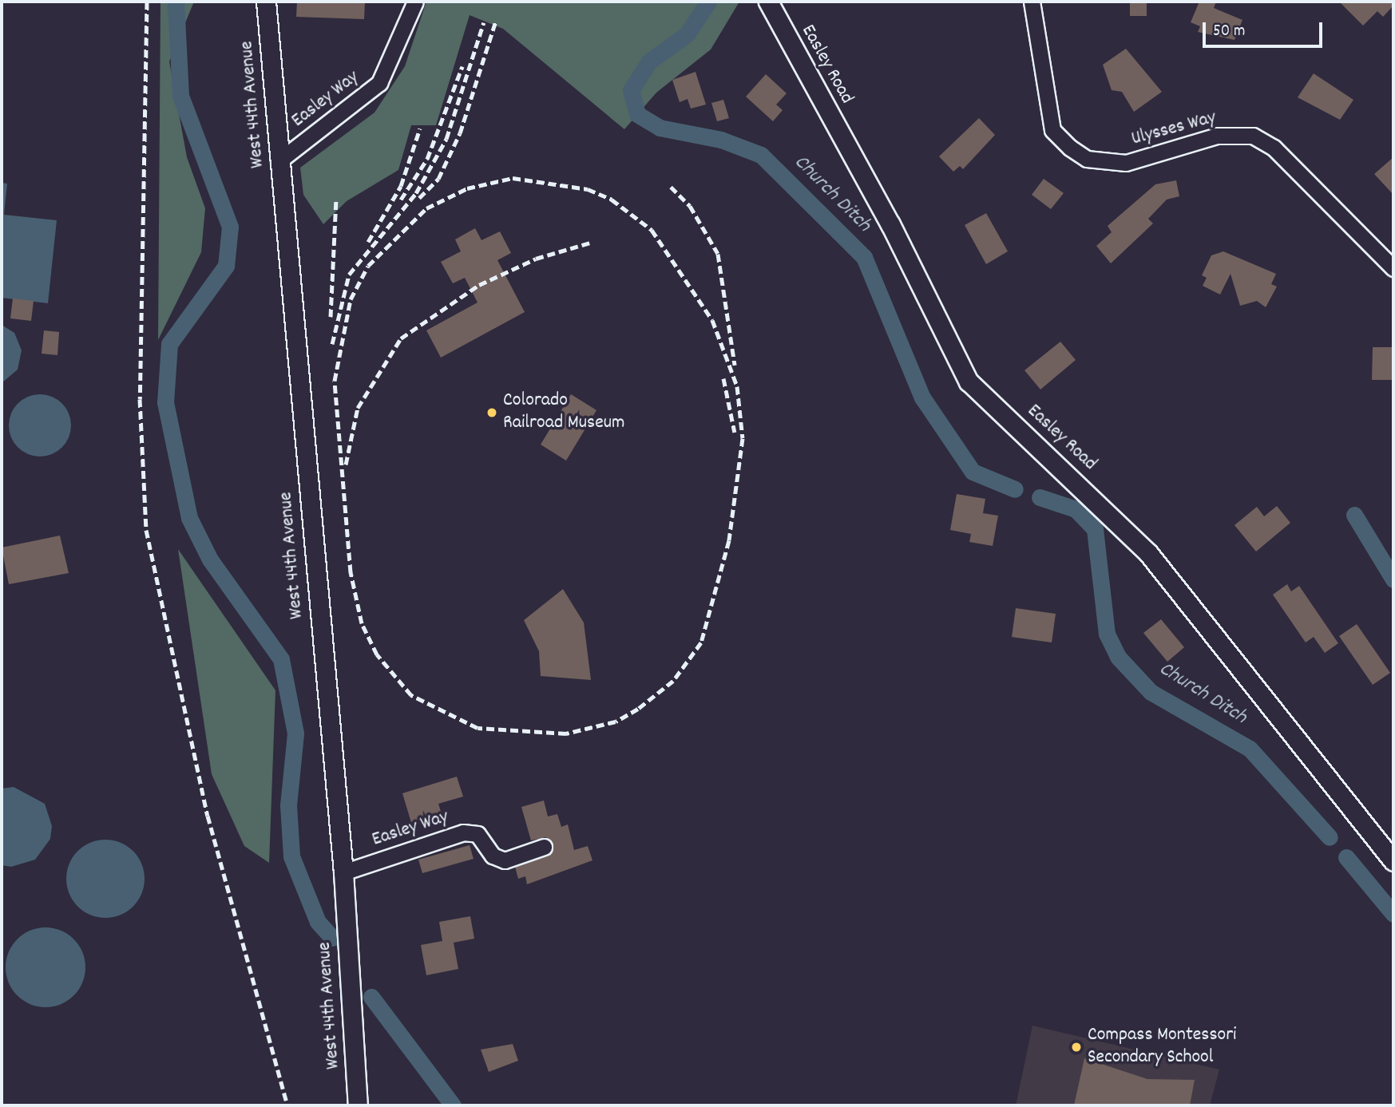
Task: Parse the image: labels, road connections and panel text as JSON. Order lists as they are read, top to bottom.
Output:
{
  "streets": {
    "street": [
      "Easley Road",
      "Easley Way",
      "West 44th Avenue",
      "Ulysses Way"
    ]
  },
  "crossings": [
    ["Easley Way", "West 44th Avenue"]
  ],
  "water": ["Church Ditch"],
  "places": ["Colorado Railroad Museum", "Compass Montessori Secondary School"],
  "scale_bar": "50 m"
}
